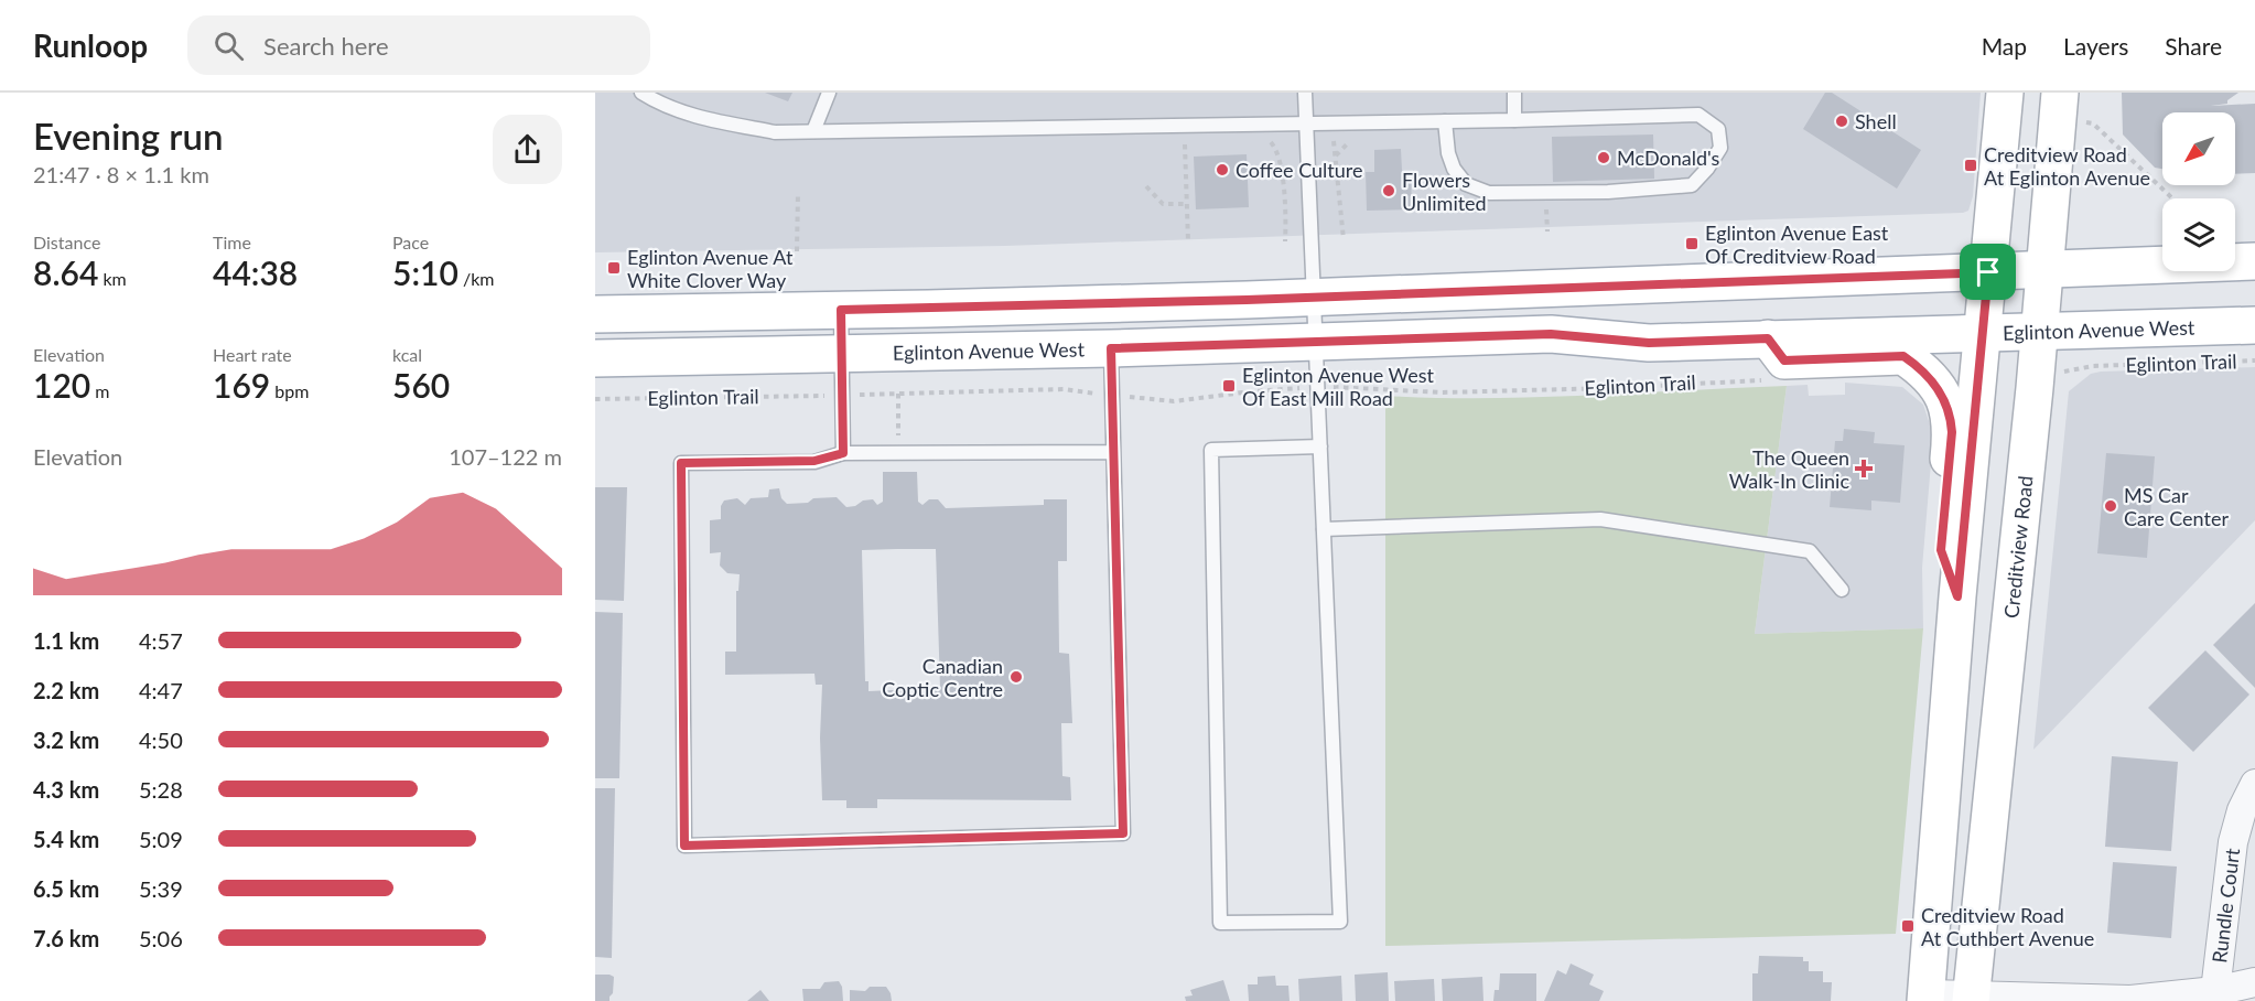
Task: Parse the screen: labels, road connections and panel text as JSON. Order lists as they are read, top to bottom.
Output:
{
  "streets": {
    "main road": ["Eglinton Avenue West", "Creditview Road"],
    "street": ["Rundle Court"],
    "path": ["Eglinton Trail"]
  },
  "crossings": [
    ["Eglinton Avenue West", "Creditview Road"]
  ],
  "places": {
    "other": [
      "Shell",
      "McDonald's",
      "Coffee Culture",
      "Flowers Unlimited",
      "MS Car Care Center",
      "Canadian Coptic Centre"
    ],
    "transit": [
      "Creditview Road At Eglinton Avenue",
      "Eglinton Avenue East Of Creditview Road",
      "Eglinton Avenue At White Clover Way",
      "Eglinton Avenue West Of East Mill Road",
      "Creditview Road At Cuthbert Avenue"
    ],
    "health": ["The Queen Walk-In Clinic"]
  },
  "north": "bottom left",
  "page": {
    "header": "Runloop",
    "search": "Search here",
    "nav": ["Map", "Layers", "Share"],
    "heading": ["Evening run", "21:47 · 8 × 1.1 km"],
    "stats": [
      ["Distance", "8.64 km"],
      ["Time", "44:38"],
      ["Pace", "5:10 /km"],
      ["Elevation", "120 m"],
      ["Heart rate", "169 bpm"],
      ["kcal", "560"]
    ],
    "chart": ["Elevation", "107–122 m"],
    "list": [
      {
        "name": "1.1 km",
        "note": "4:57"
      },
      {
        "name": "2.2 km",
        "note": "4:47"
      },
      {
        "name": "3.2 km",
        "note": "4:50"
      },
      {
        "name": "4.3 km",
        "note": "5:28"
      },
      {
        "name": "5.4 km",
        "note": "5:09"
      },
      {
        "name": "6.5 km",
        "note": "5:39"
      },
      {
        "name": "7.6 km",
        "note": "5:06"
      }
    ]
  }
}
